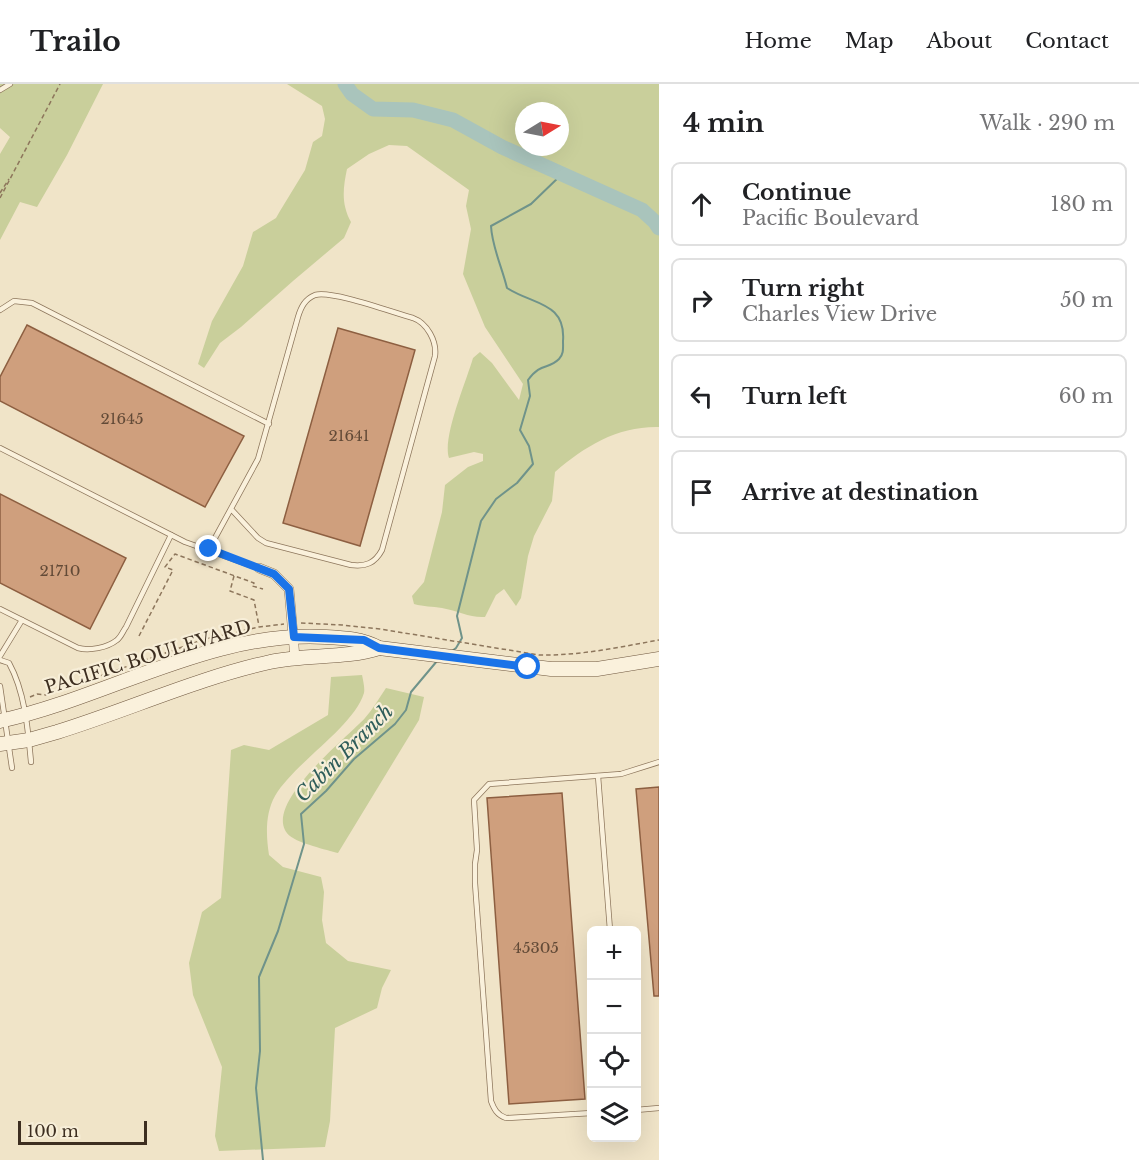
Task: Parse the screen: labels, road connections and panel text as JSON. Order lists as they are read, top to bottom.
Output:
{
  "streets": {
    "main road": ["PACIFIC BOULEVARD"]
  },
  "water": ["Cabin Branch"],
  "house_numbers": [
    "21645",
    "21641",
    "21710",
    "45305"
  ],
  "scale_bar": "100 m",
  "north": "right",
  "page": {
    "header": "Trailo",
    "nav": [
      "Home",
      "Map",
      "About",
      "Contact"
    ],
    "heading": ["4 min", "Walk · 290 m"],
    "list": [
      ["Continue", "Pacific Boulevard", "180 m"],
      ["Turn right", "Charles View Drive", "50 m"],
      ["Turn left", "60 m"],
      "Arrive at destination"
    ],
    "map_buttons": ["+", "−"],
    "scale": "100 m"
  }
}
